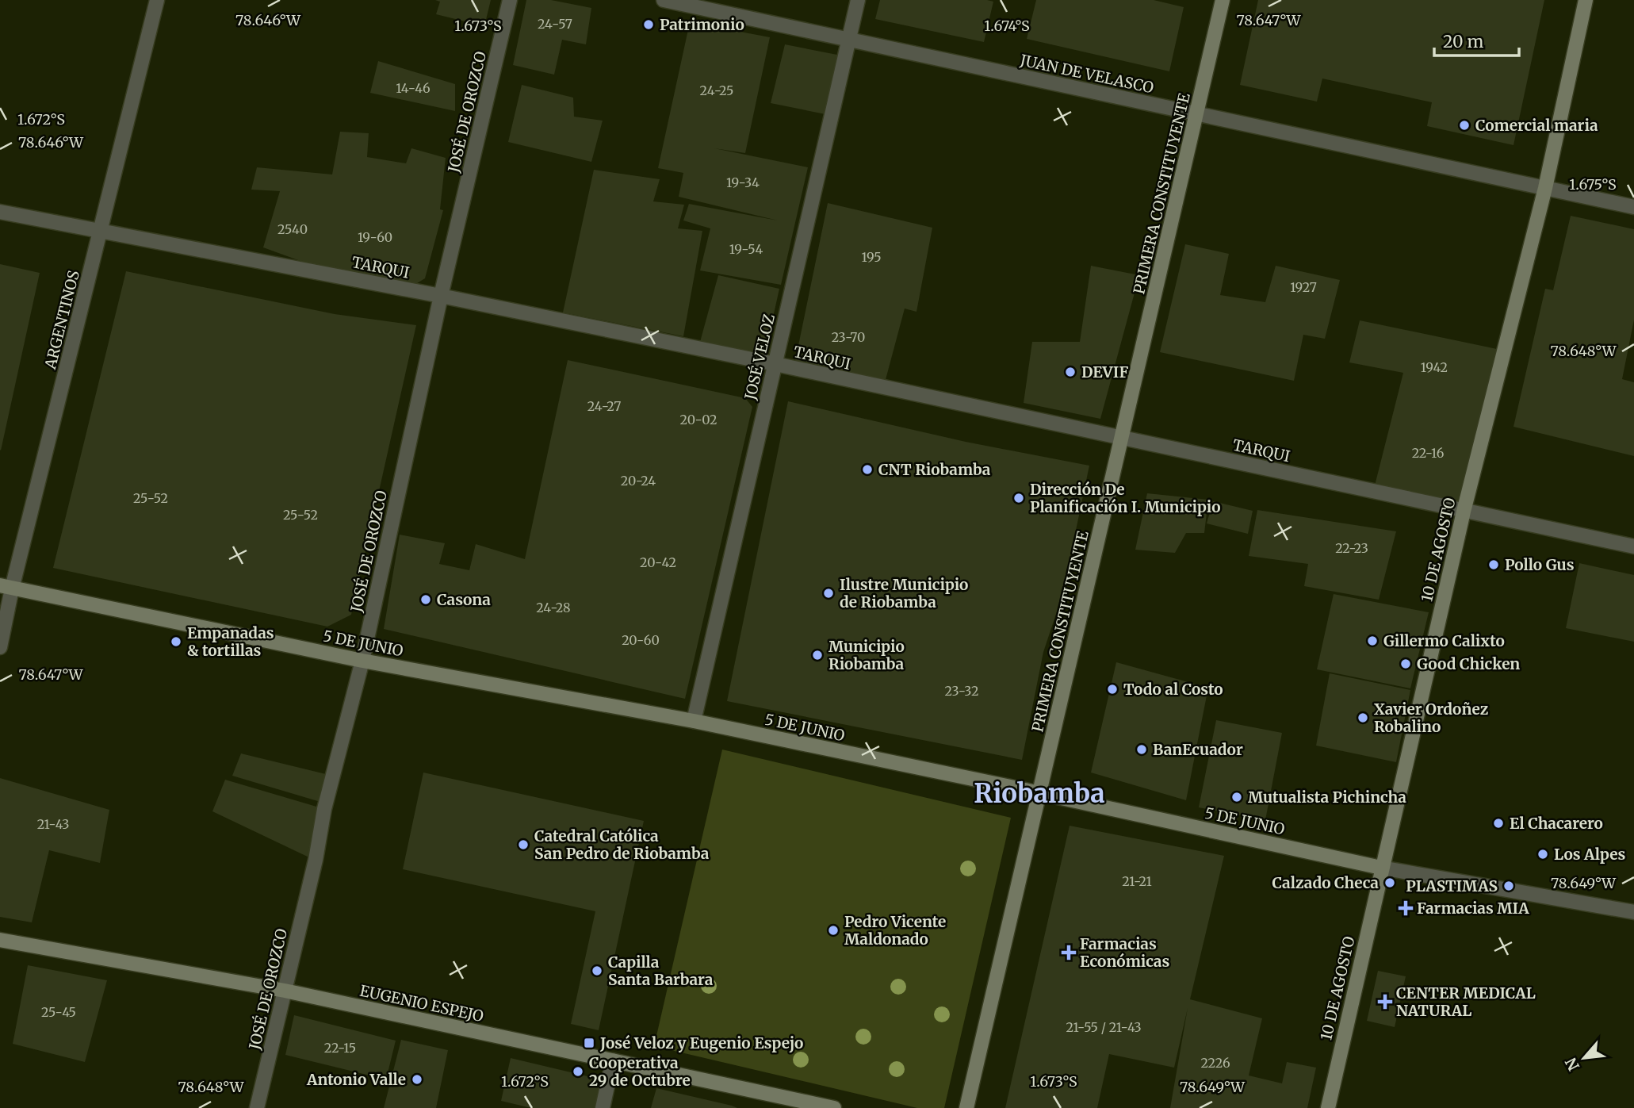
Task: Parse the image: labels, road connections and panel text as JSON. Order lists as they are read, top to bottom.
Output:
{
  "streets": {
    "main road": [
      "PRIMERA CONSTITUYENTE",
      "10 DE AGOSTO",
      "5 DE JUNIO",
      "EUGENIO ESPEJO"
    ],
    "street": [
      "JUAN DE VELASCO",
      "JOSÉ DE OROZCO",
      "TARQUI",
      "ARGENTINOS",
      "JOSÉ VELOZ"
    ]
  },
  "crossings": [
    ["JUAN DE VELASCO", "PRIMERA CONSTITUYENTE"],
    ["JUAN DE VELASCO", "JOSÉ VELOZ"],
    ["JUAN DE VELASCO", "10 DE AGOSTO"],
    ["JOSÉ DE OROZCO", "TARQUI"],
    ["JOSÉ DE OROZCO", "5 DE JUNIO"],
    ["JOSÉ DE OROZCO", "EUGENIO ESPEJO"],
    ["PRIMERA CONSTITUYENTE", "TARQUI"],
    ["PRIMERA CONSTITUYENTE", "5 DE JUNIO"],
    ["TARQUI", "ARGENTINOS"],
    ["TARQUI", "JOSÉ VELOZ"],
    ["TARQUI", "10 DE AGOSTO"],
    ["ARGENTINOS", "5 DE JUNIO"],
    ["JOSÉ VELOZ", "5 DE JUNIO"],
    ["10 DE AGOSTO", "5 DE JUNIO"]
  ],
  "districts": ["Riobamba"],
  "places": {
    "other": [
      "Patrimonio",
      "Comercial maria",
      "DEVIF",
      "CNT Riobamba",
      "Dirección De Planificación I. Municipio",
      "Pollo Gus",
      "Ilustre Municipio de Riobamba",
      "Casona",
      "Gillermo Calixto",
      "Empanadas & tortillas",
      "Municipio Riobamba",
      "Good Chicken",
      "Todo al Costo",
      "Xavier Ordoñez Robalino",
      "BanEcuador",
      "Mutualista Pichincha",
      "El Chacarero",
      "Catedral Católica San Pedro de Riobamba",
      "Los Alpes",
      "Calzado Checa",
      "PLASTIMAS",
      "Pedro Vicente Maldonado",
      "Capilla Santa Barbara",
      "Cooperativa 29 de Octubre",
      "Antonio Valle"
    ],
    "health": ["Farmacias MIA", "Farmacias Económicas", "CENTER MEDICAL NATURAL"],
    "transit": ["José Veloz y Eugenio Espejo"]
  },
  "house_numbers": [
    "24-57",
    "14-46",
    "24-25",
    "19-34",
    "2540",
    "19-60",
    "19-54",
    "195",
    "1927",
    "23-70",
    "1942",
    "24-27",
    "20-02",
    "22-16",
    "20-24",
    "25-52",
    "25-52",
    "22-23",
    "20-42",
    "24-28",
    "20-60",
    "23-32",
    "21-43",
    "21-21",
    "25-45",
    "21-55 / 21-43",
    "22-15",
    "2226"
  ],
  "scale_bar": "20 m",
  "north": "bottom left",
  "coordinates": [
    "78.646°W",
    "78.647°W",
    "1.673°S",
    "1.674°S",
    "1.672°S",
    "1.675°S",
    "78.648°W",
    "78.649°W"
  ]
}
